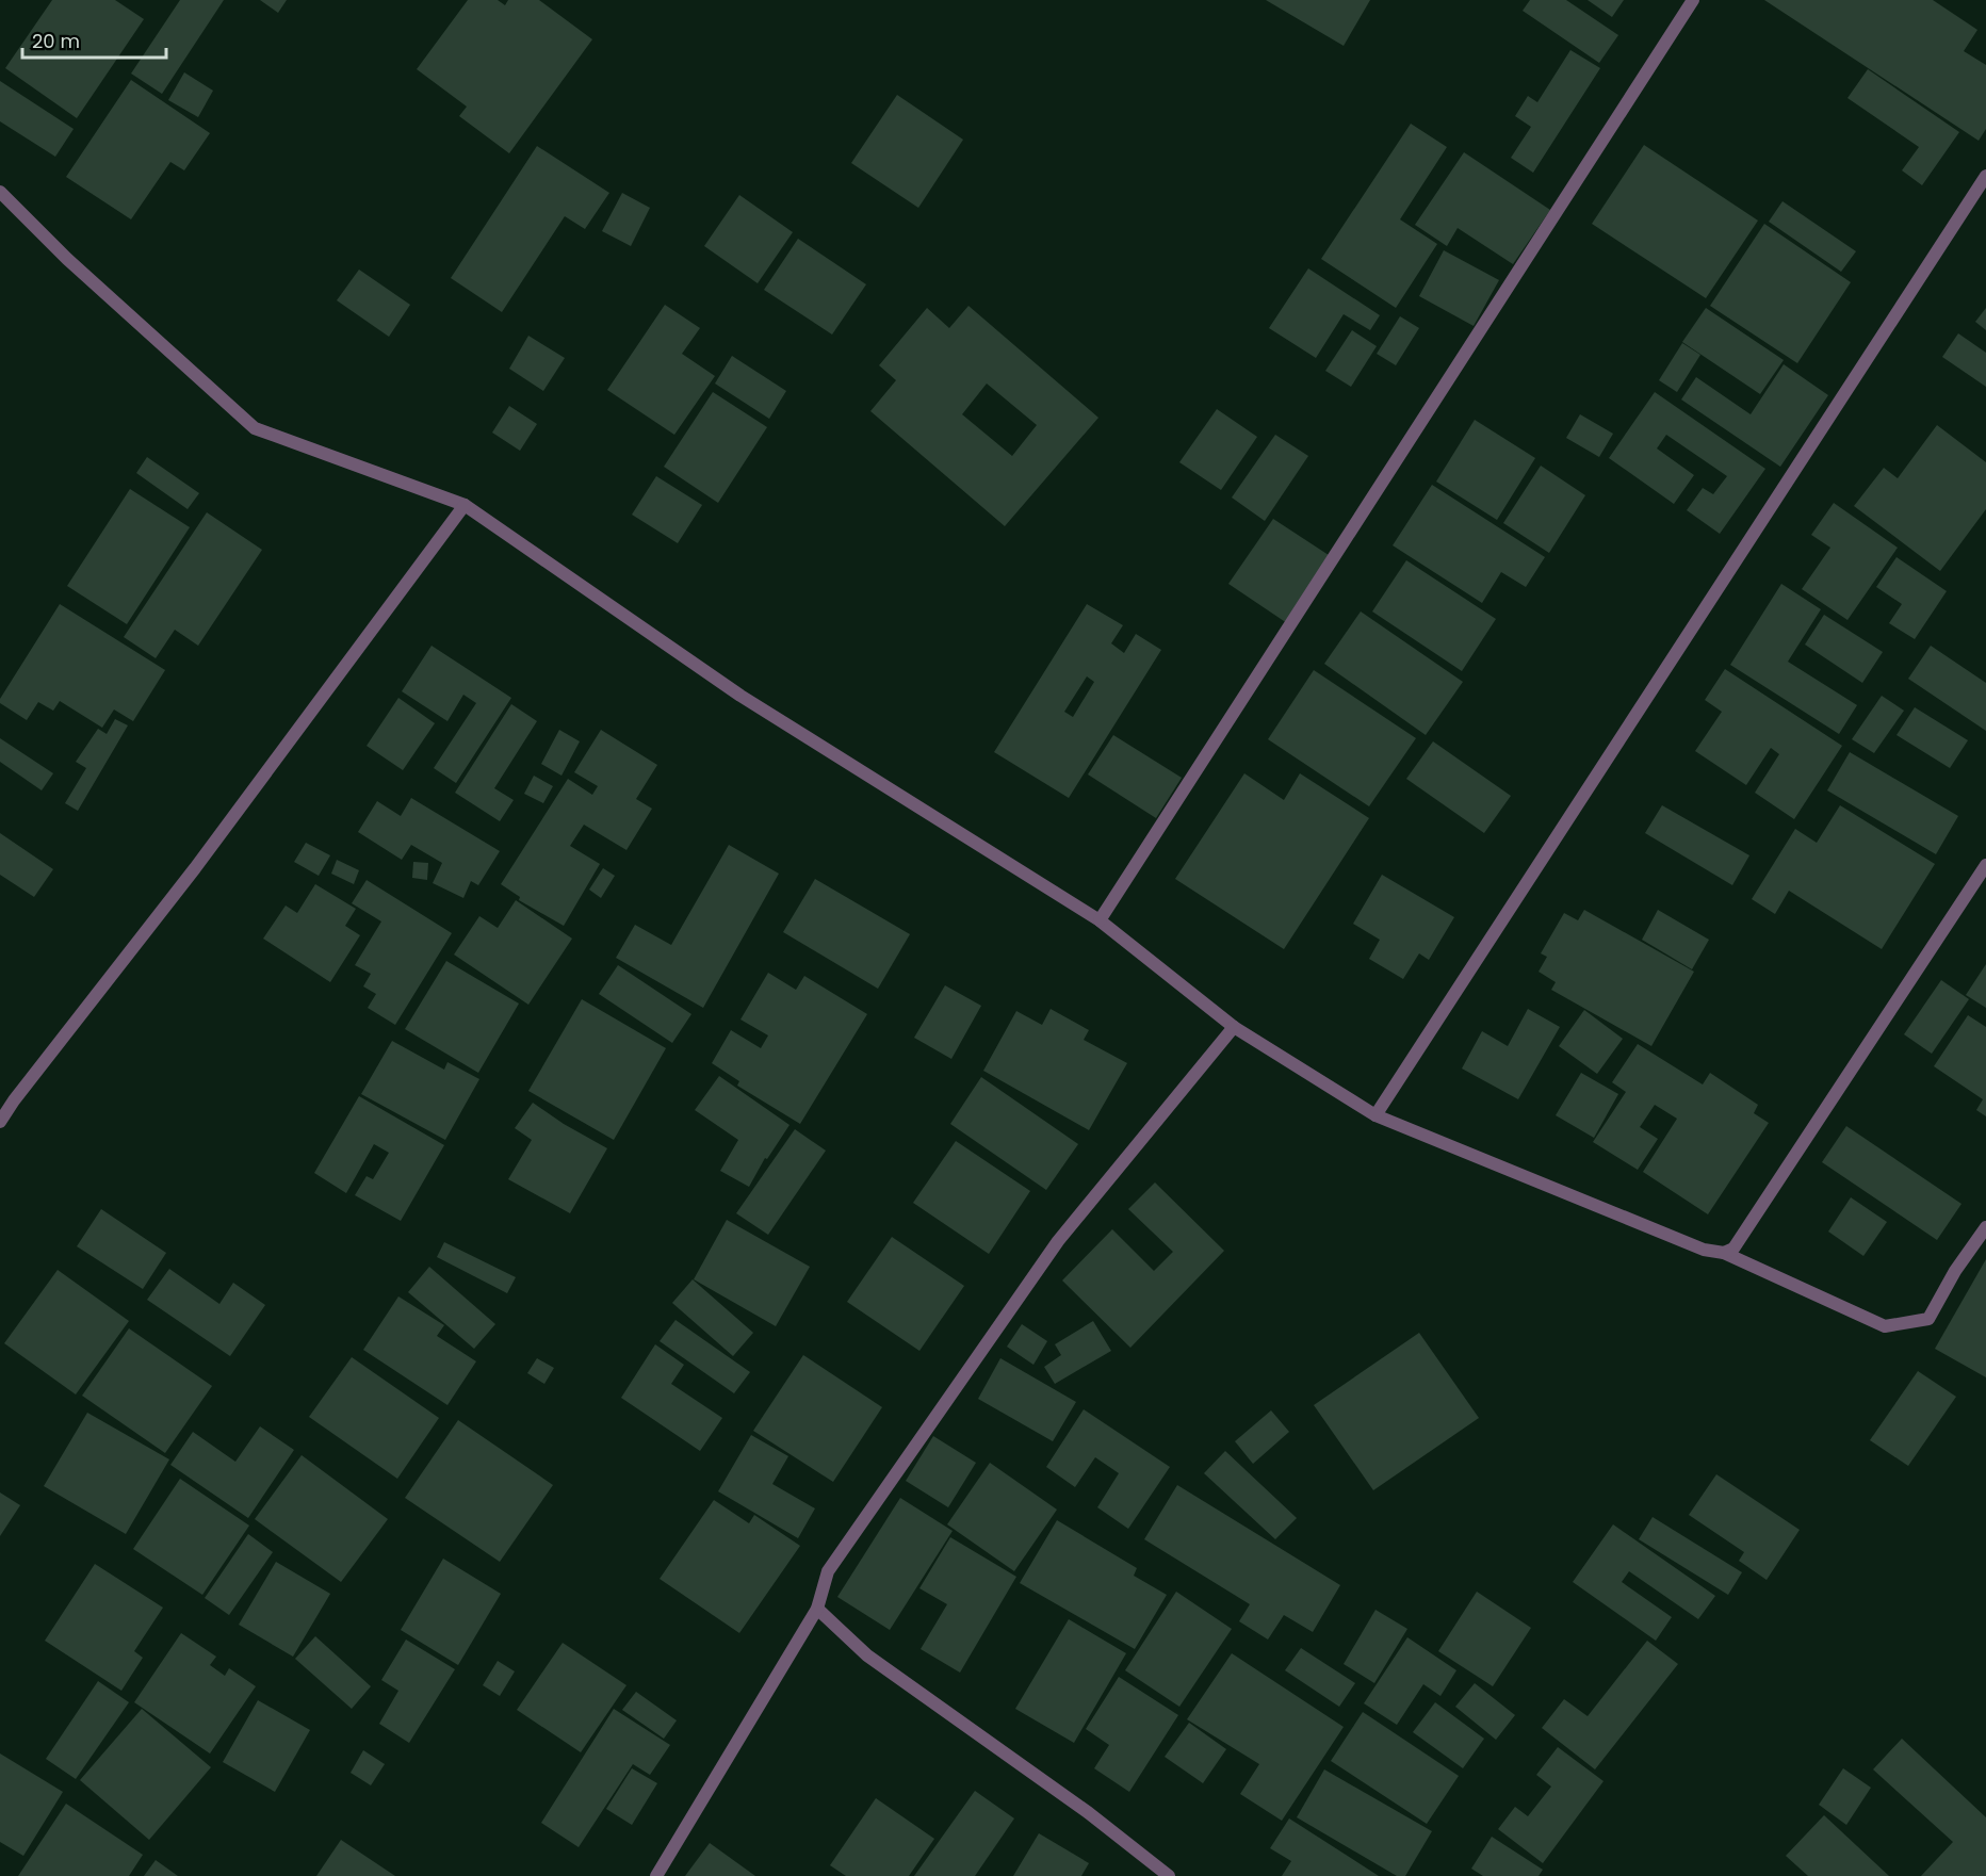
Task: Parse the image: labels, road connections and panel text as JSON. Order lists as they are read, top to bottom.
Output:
{
  "scale_bar": "20 m"
}
